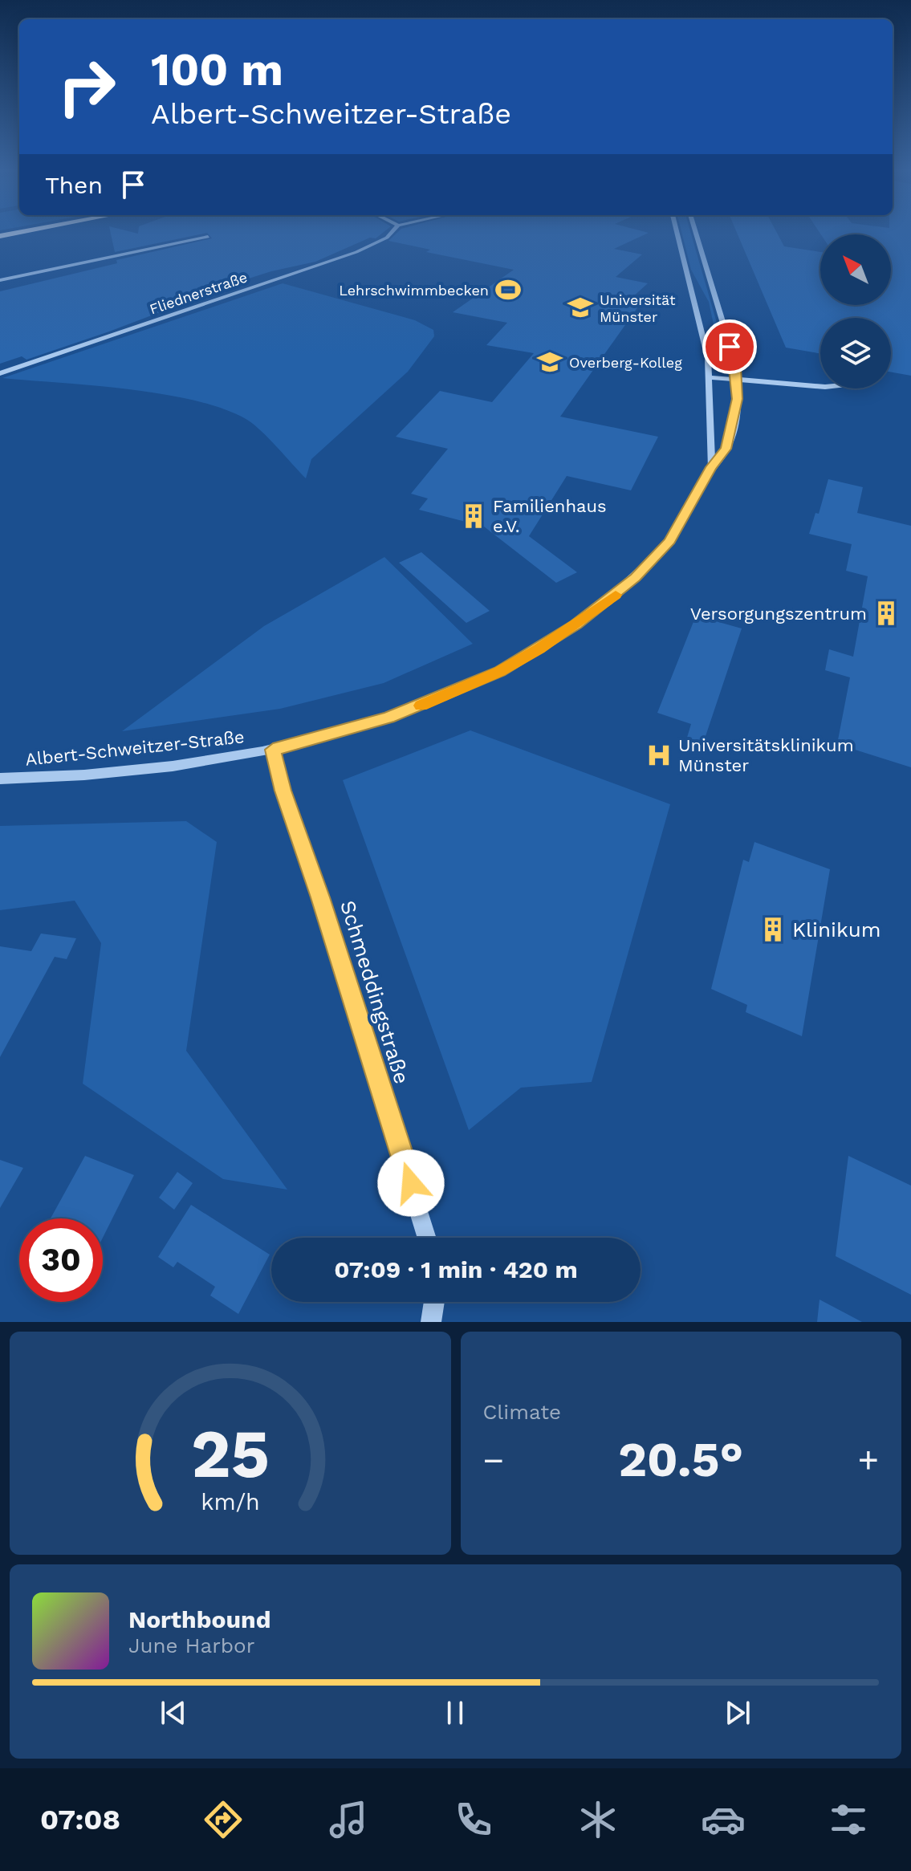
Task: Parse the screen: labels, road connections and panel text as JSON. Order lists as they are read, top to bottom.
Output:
{
  "streets": {
    "street": ["Fliednerstraße", "Albert-Schweitzer-Straße", "Schmeddingstraße"]
  },
  "crossings": [
    ["Albert-Schweitzer-Straße", "Schmeddingstraße"]
  ],
  "places": {
    "sports": ["Lehrschwimmbecken"],
    "school or university": ["Universität Münster", "Overberg-Kolleg"],
    "building": ["Familienhaus e.V.", "Versorgungszentrum", "Klinikum"],
    "hospital": ["Universitätsklinikum Münster"]
  },
  "north": "top left",
  "page": {
    "turn": ["100 m", "Albert-Schweitzer-Straße"],
    "then": "Then",
    "limit": "30",
    "trip": "07:09 · 1 min · 420 m",
    "tile": "Climate",
    "heat": ["−", "20.5°", "+"],
    "song": ["Northbound", "June Harbor"],
    "tabs": "07:08",
    "gauge": ["25", "km/h"]
  }
}
